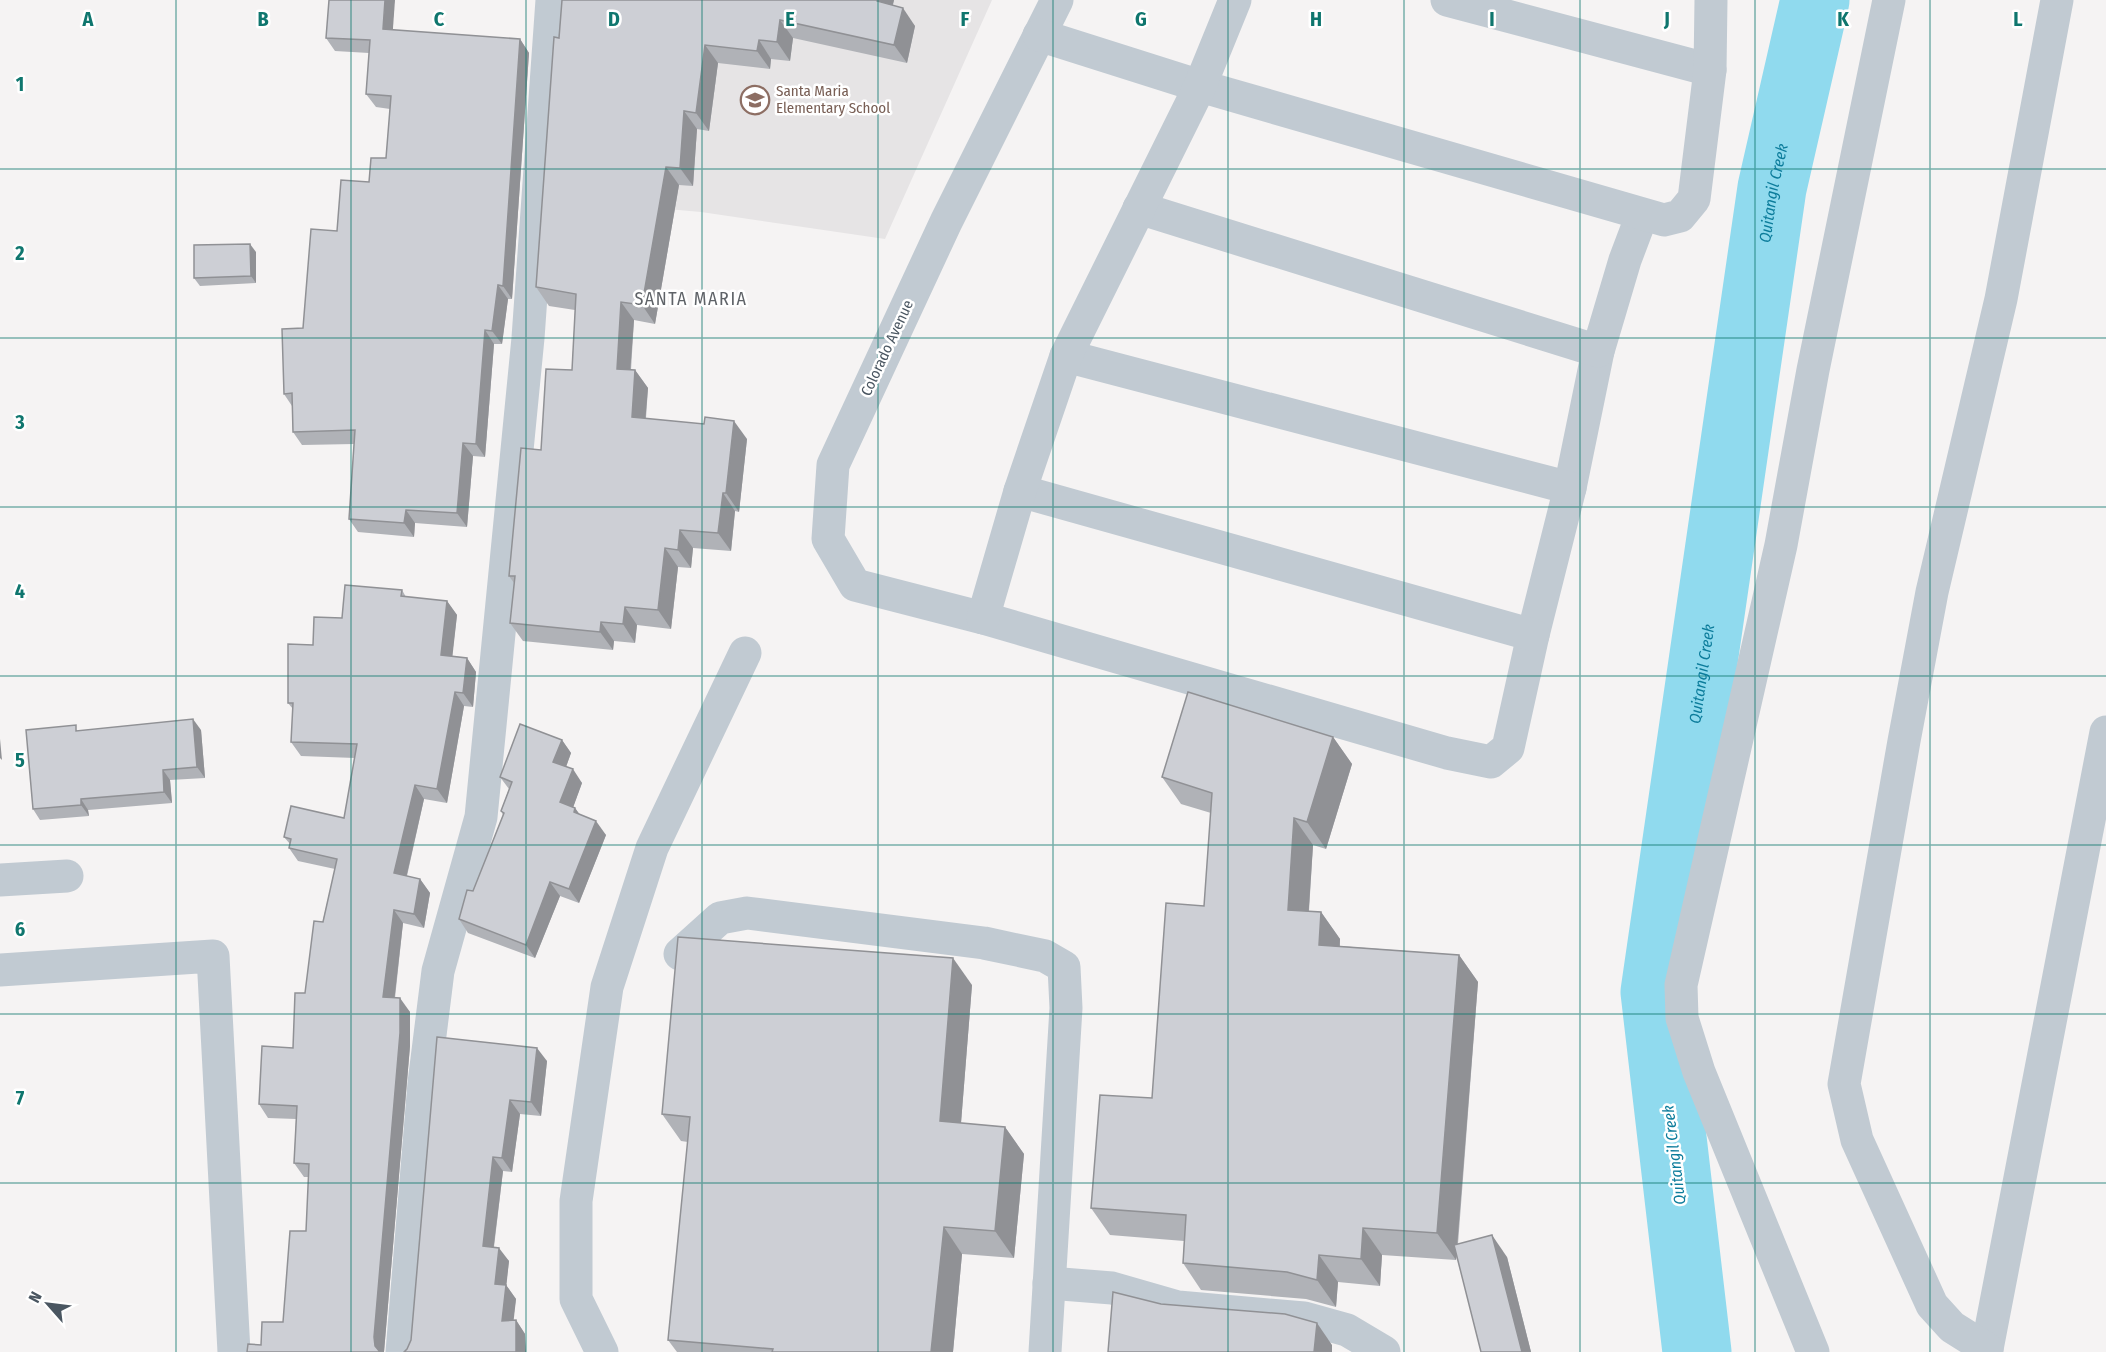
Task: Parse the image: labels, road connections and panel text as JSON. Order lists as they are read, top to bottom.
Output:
{
  "streets": {
    "street": ["Colorado Avenue"]
  },
  "districts": ["SANTA MARIA"],
  "water": ["Quitangil Creek"],
  "places": {
    "school or university": ["Santa Maria Elementary School"]
  },
  "north": "top left",
  "grid": {
    "columns": [
      "A",
      "B",
      "C",
      "D",
      "E",
      "F",
      "G",
      "H",
      "I",
      "J",
      "K",
      "L"
    ],
    "rows": [
      "1",
      "2",
      "3",
      "4",
      "5",
      "6",
      "7"
    ]
  }
}
